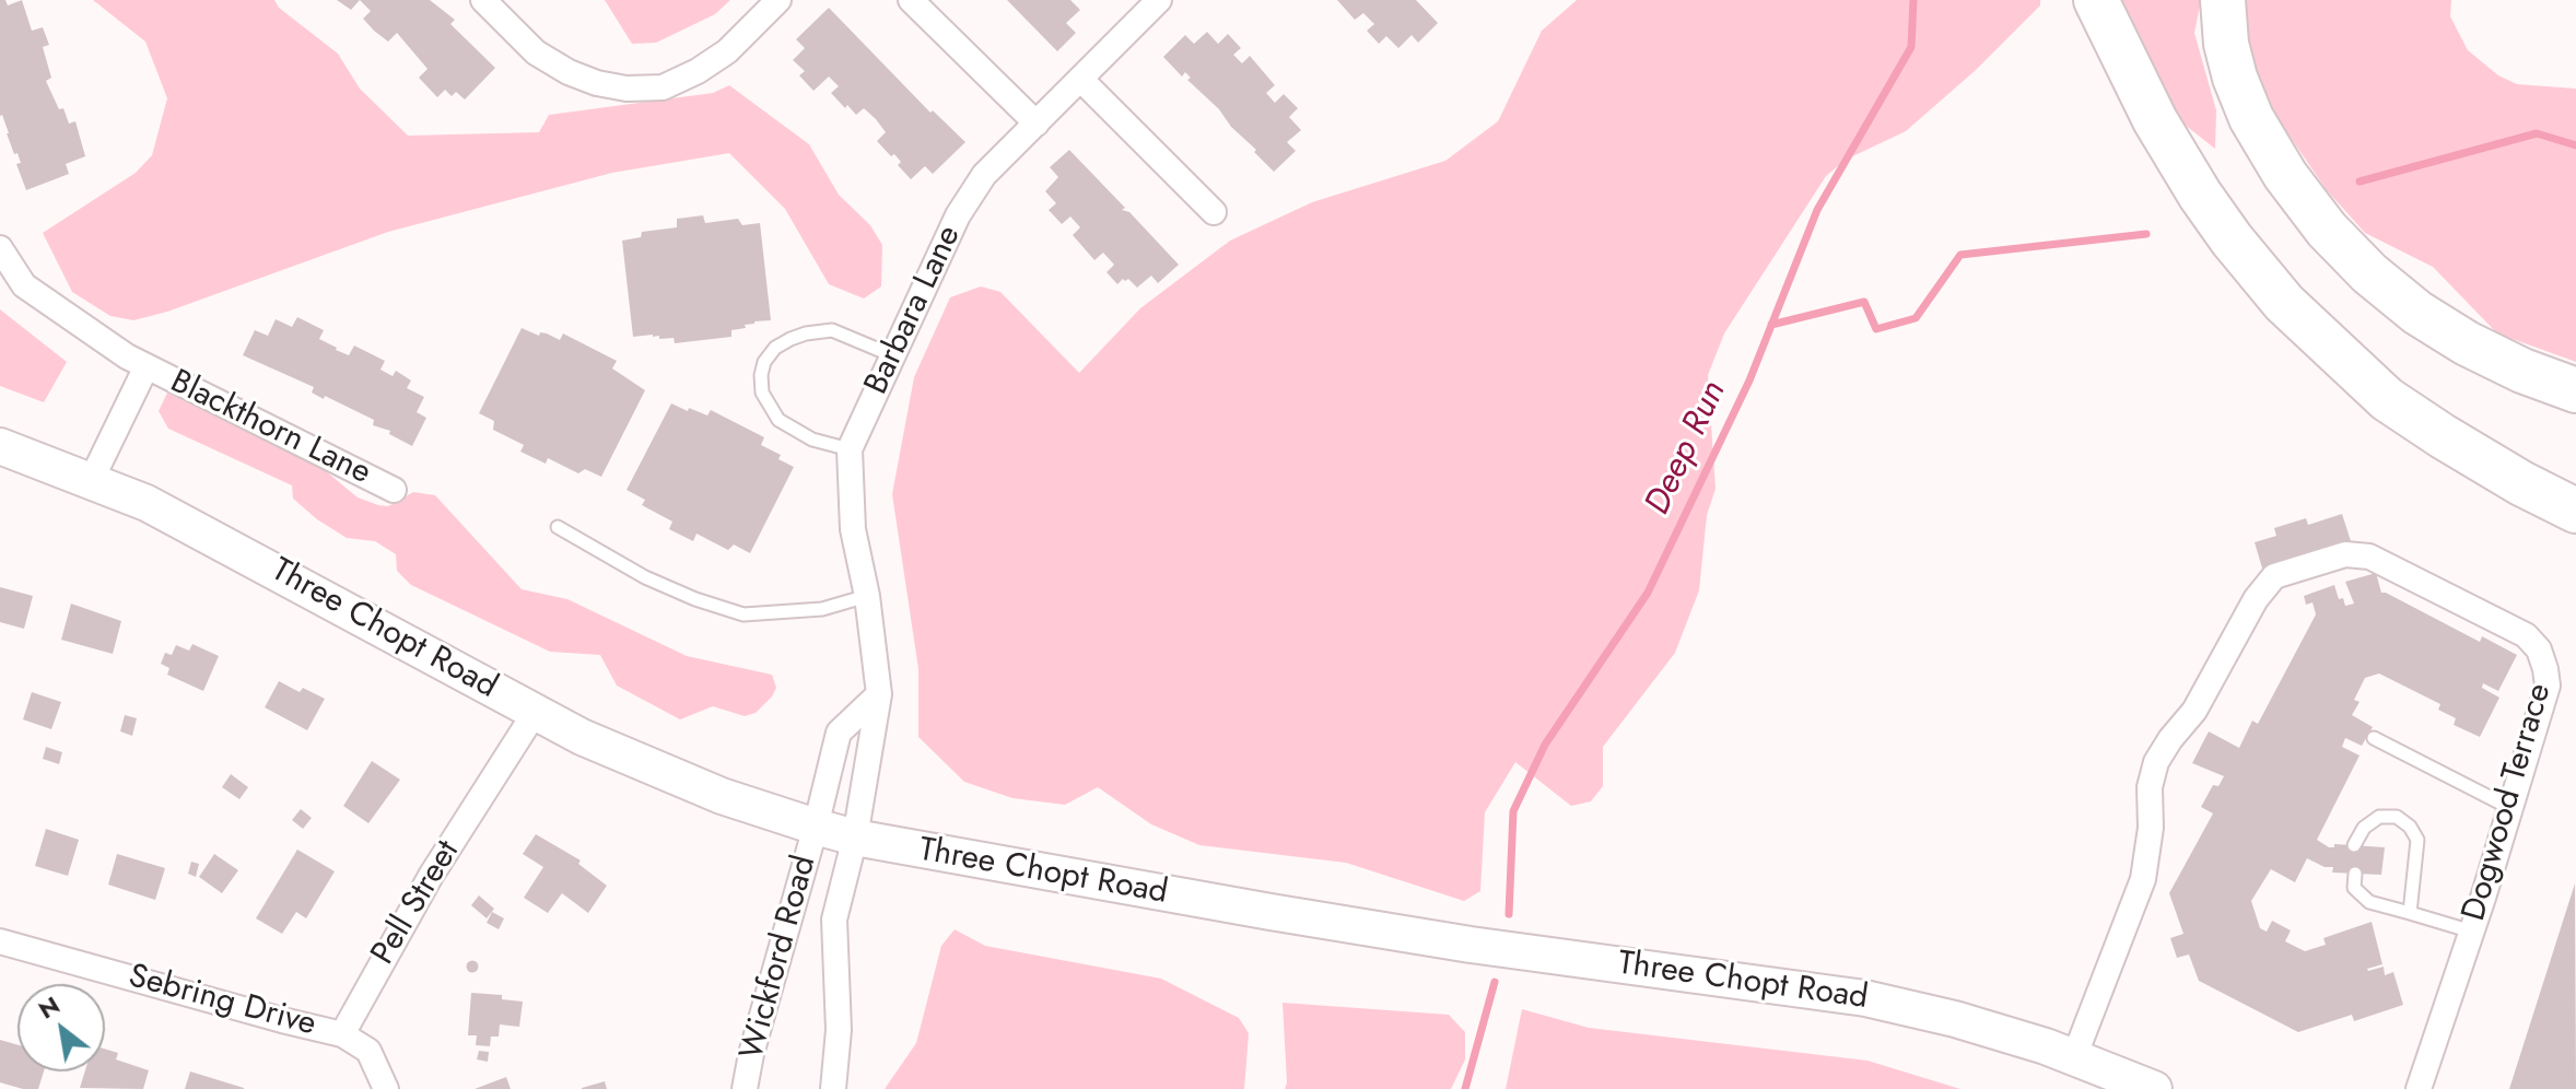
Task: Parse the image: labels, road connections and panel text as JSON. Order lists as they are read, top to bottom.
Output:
{
  "streets": {
    "main road": ["Three Chopt Road"],
    "street": [
      "Barbara Lane",
      "Blackthorn Lane",
      "Dogwood Terrace",
      "Pell Street",
      "Wickford Road",
      "Sebring Drive"
    ]
  },
  "crossings": [
    ["Barbara Lane", "Three Chopt Road"],
    ["Barbara Lane", "Wickford Road"],
    ["Blackthorn Lane", "Three Chopt Road"],
    ["Three Chopt Road", "Dogwood Terrace"],
    ["Three Chopt Road", "Pell Street"],
    ["Three Chopt Road", "Wickford Road"],
    ["Pell Street", "Sebring Drive"]
  ],
  "water": ["Deep Run"],
  "north": "top left"
}
